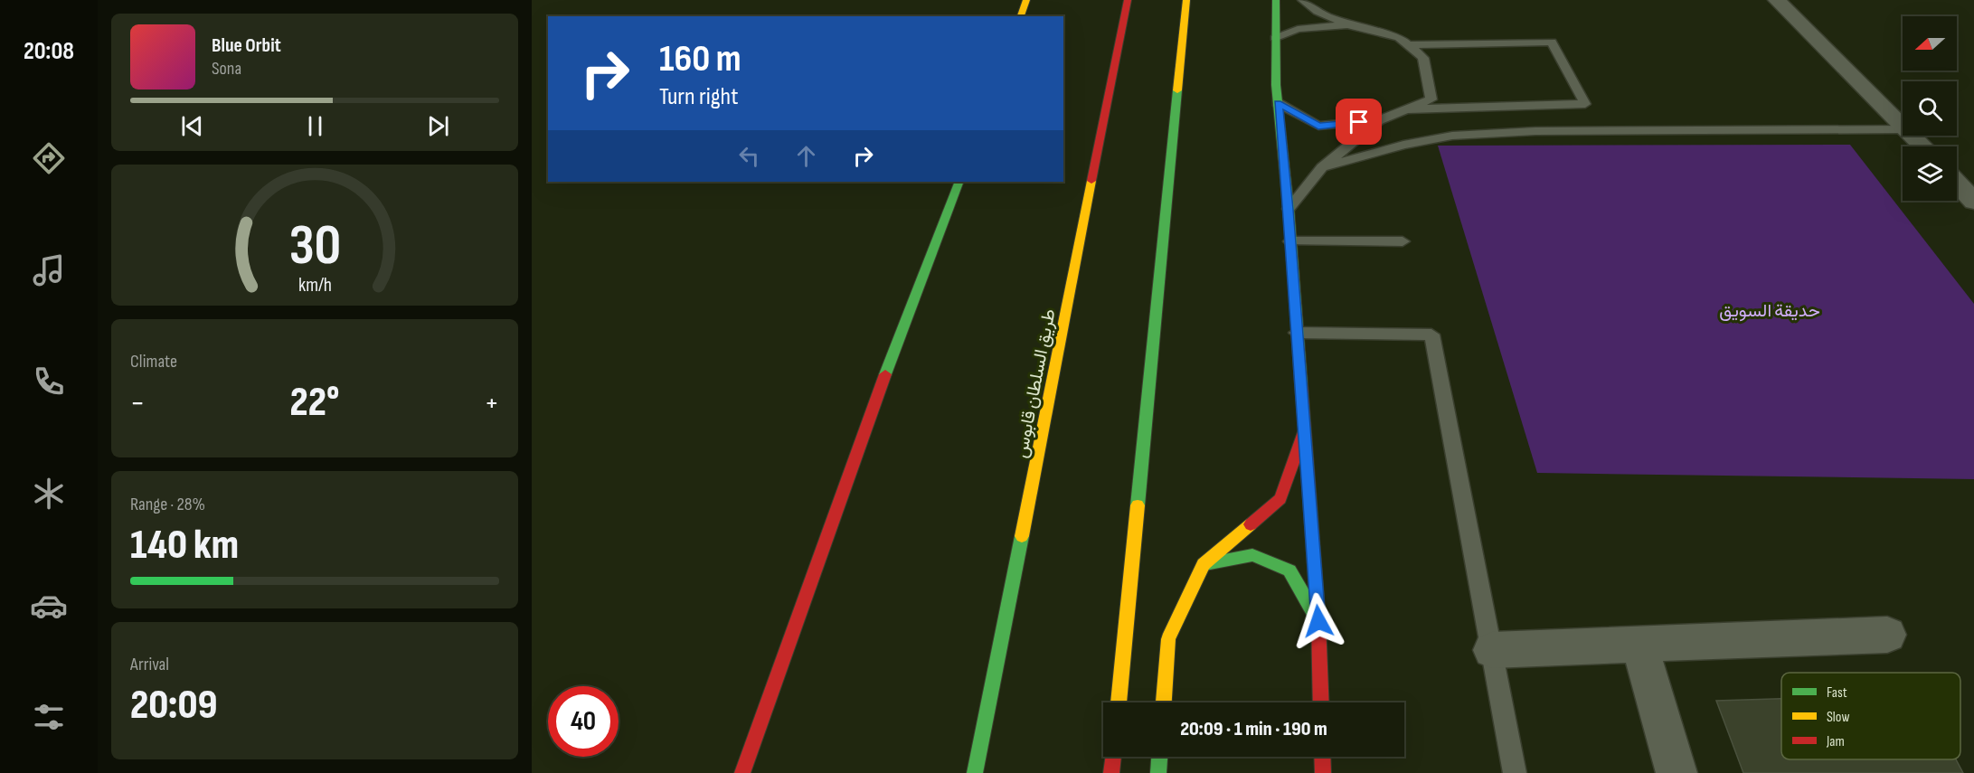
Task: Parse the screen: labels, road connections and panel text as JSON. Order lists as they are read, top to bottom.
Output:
{
  "streets": {
    "main road": ["طريق السلطان قابوس"]
  },
  "parks": ["حديقة السويق"],
  "legend": ["Fast", "Slow", "Jam"],
  "north": "left",
  "page": {
    "tabs": "20:08",
    "turn": ["160 m", "Turn right"],
    "song": ["Blue Orbit", "Sona"],
    "tile": [
      "Climate",
      ["Range · 28%", "140 km"],
      ["Arrival", "20:09"]
    ],
    "heat": ["−", "22°", "+"],
    "limit": "40",
    "trip": "20:09 · 1 min · 190 m",
    "gauge": ["30", "km/h"]
  }
}
